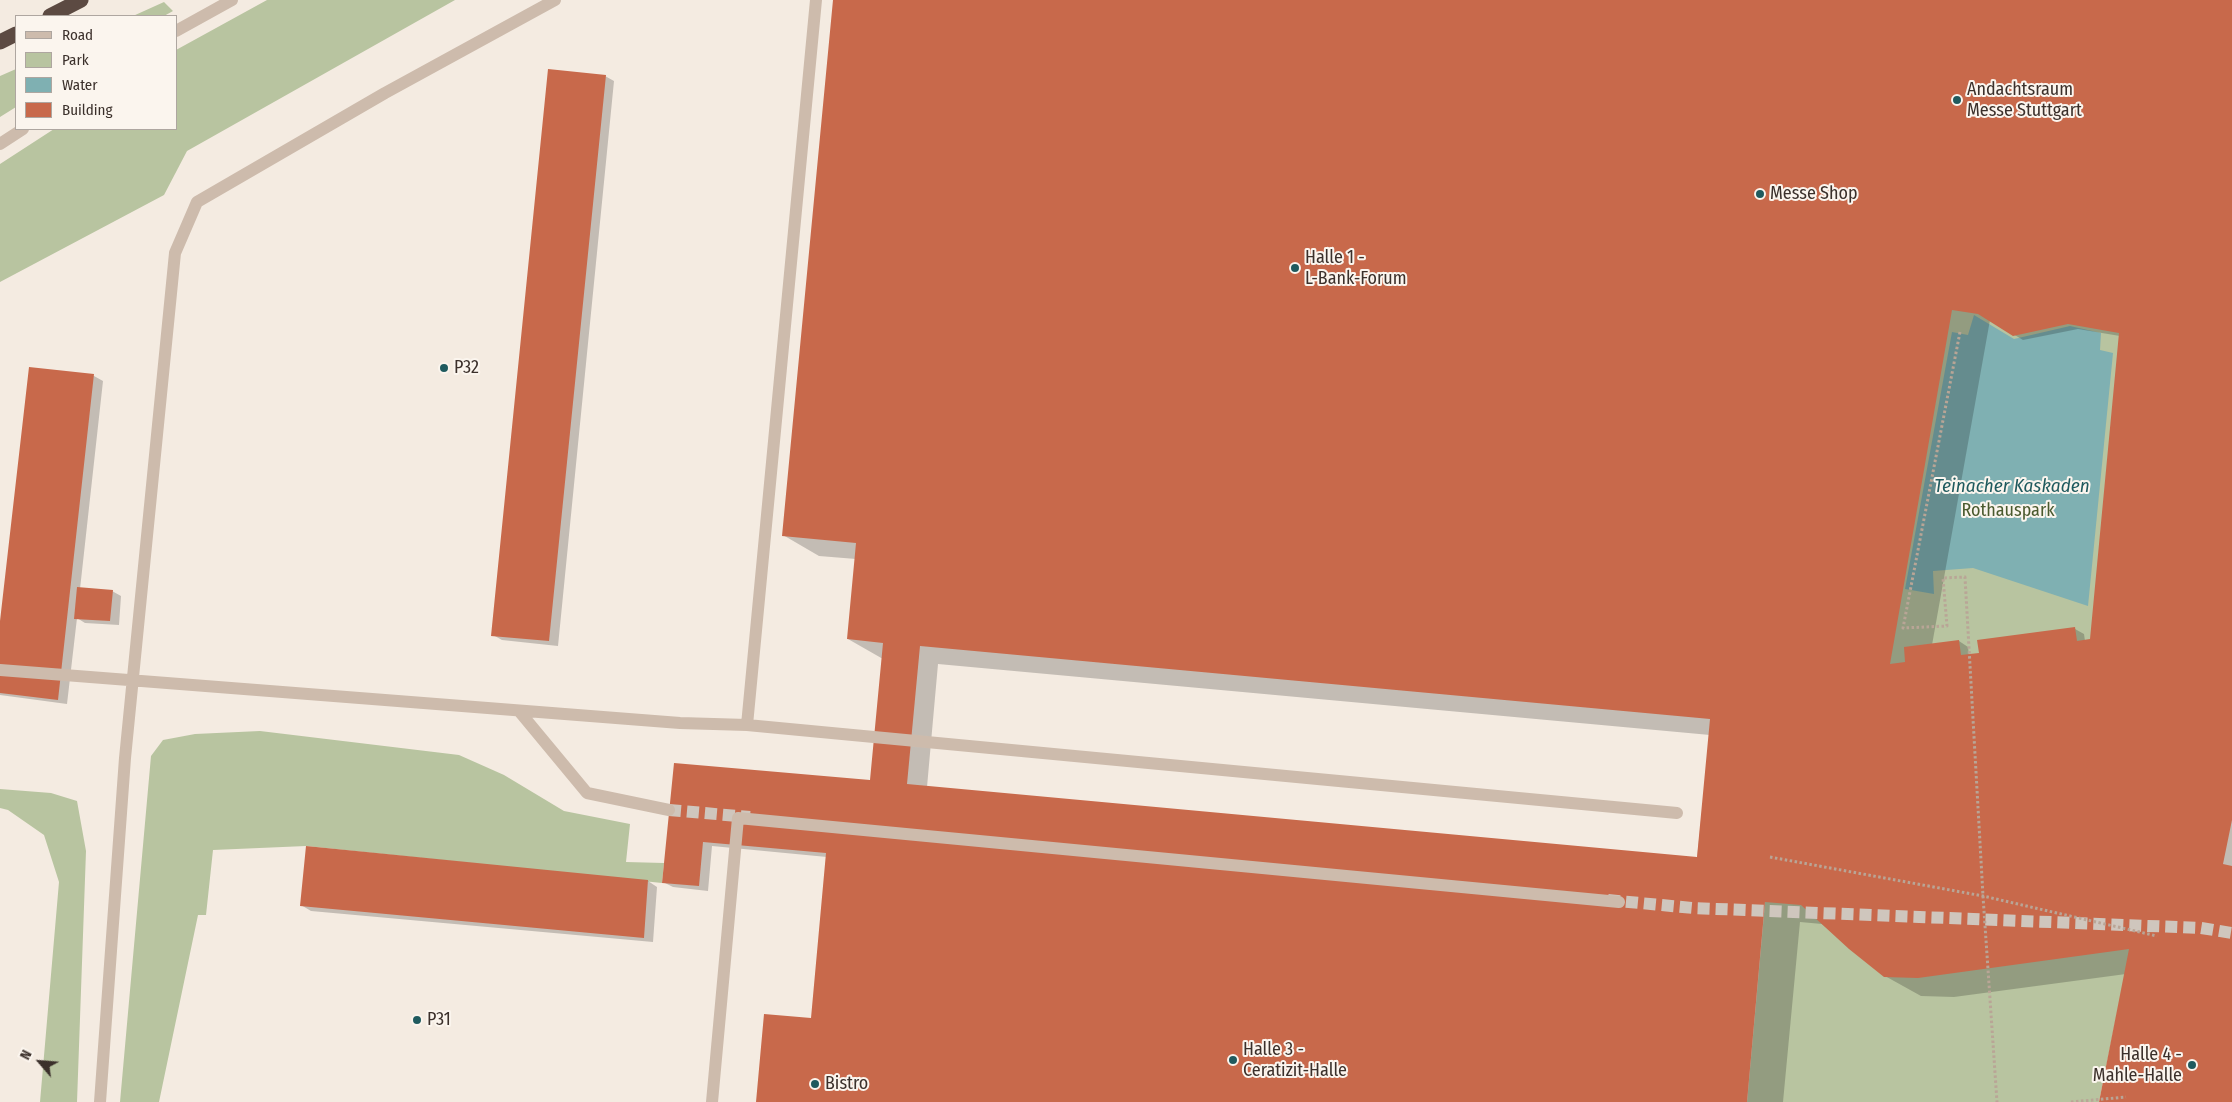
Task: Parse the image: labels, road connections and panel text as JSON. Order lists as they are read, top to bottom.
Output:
{
  "water": ["Teinacher Kaskaden"],
  "parks": ["Rothauspark"],
  "places": [
    "Andachtsraum Messe Stuttgart",
    "Messe Shop",
    "Halle 1 - L-Bank-Forum",
    "P32",
    "P31",
    "Halle 3 - Ceratizit-Halle",
    "Halle 4 - Mahle-Halle",
    "Bistro"
  ],
  "legend": [
    "Road",
    "Park",
    "Water",
    "Building"
  ],
  "north": "top left"
}
